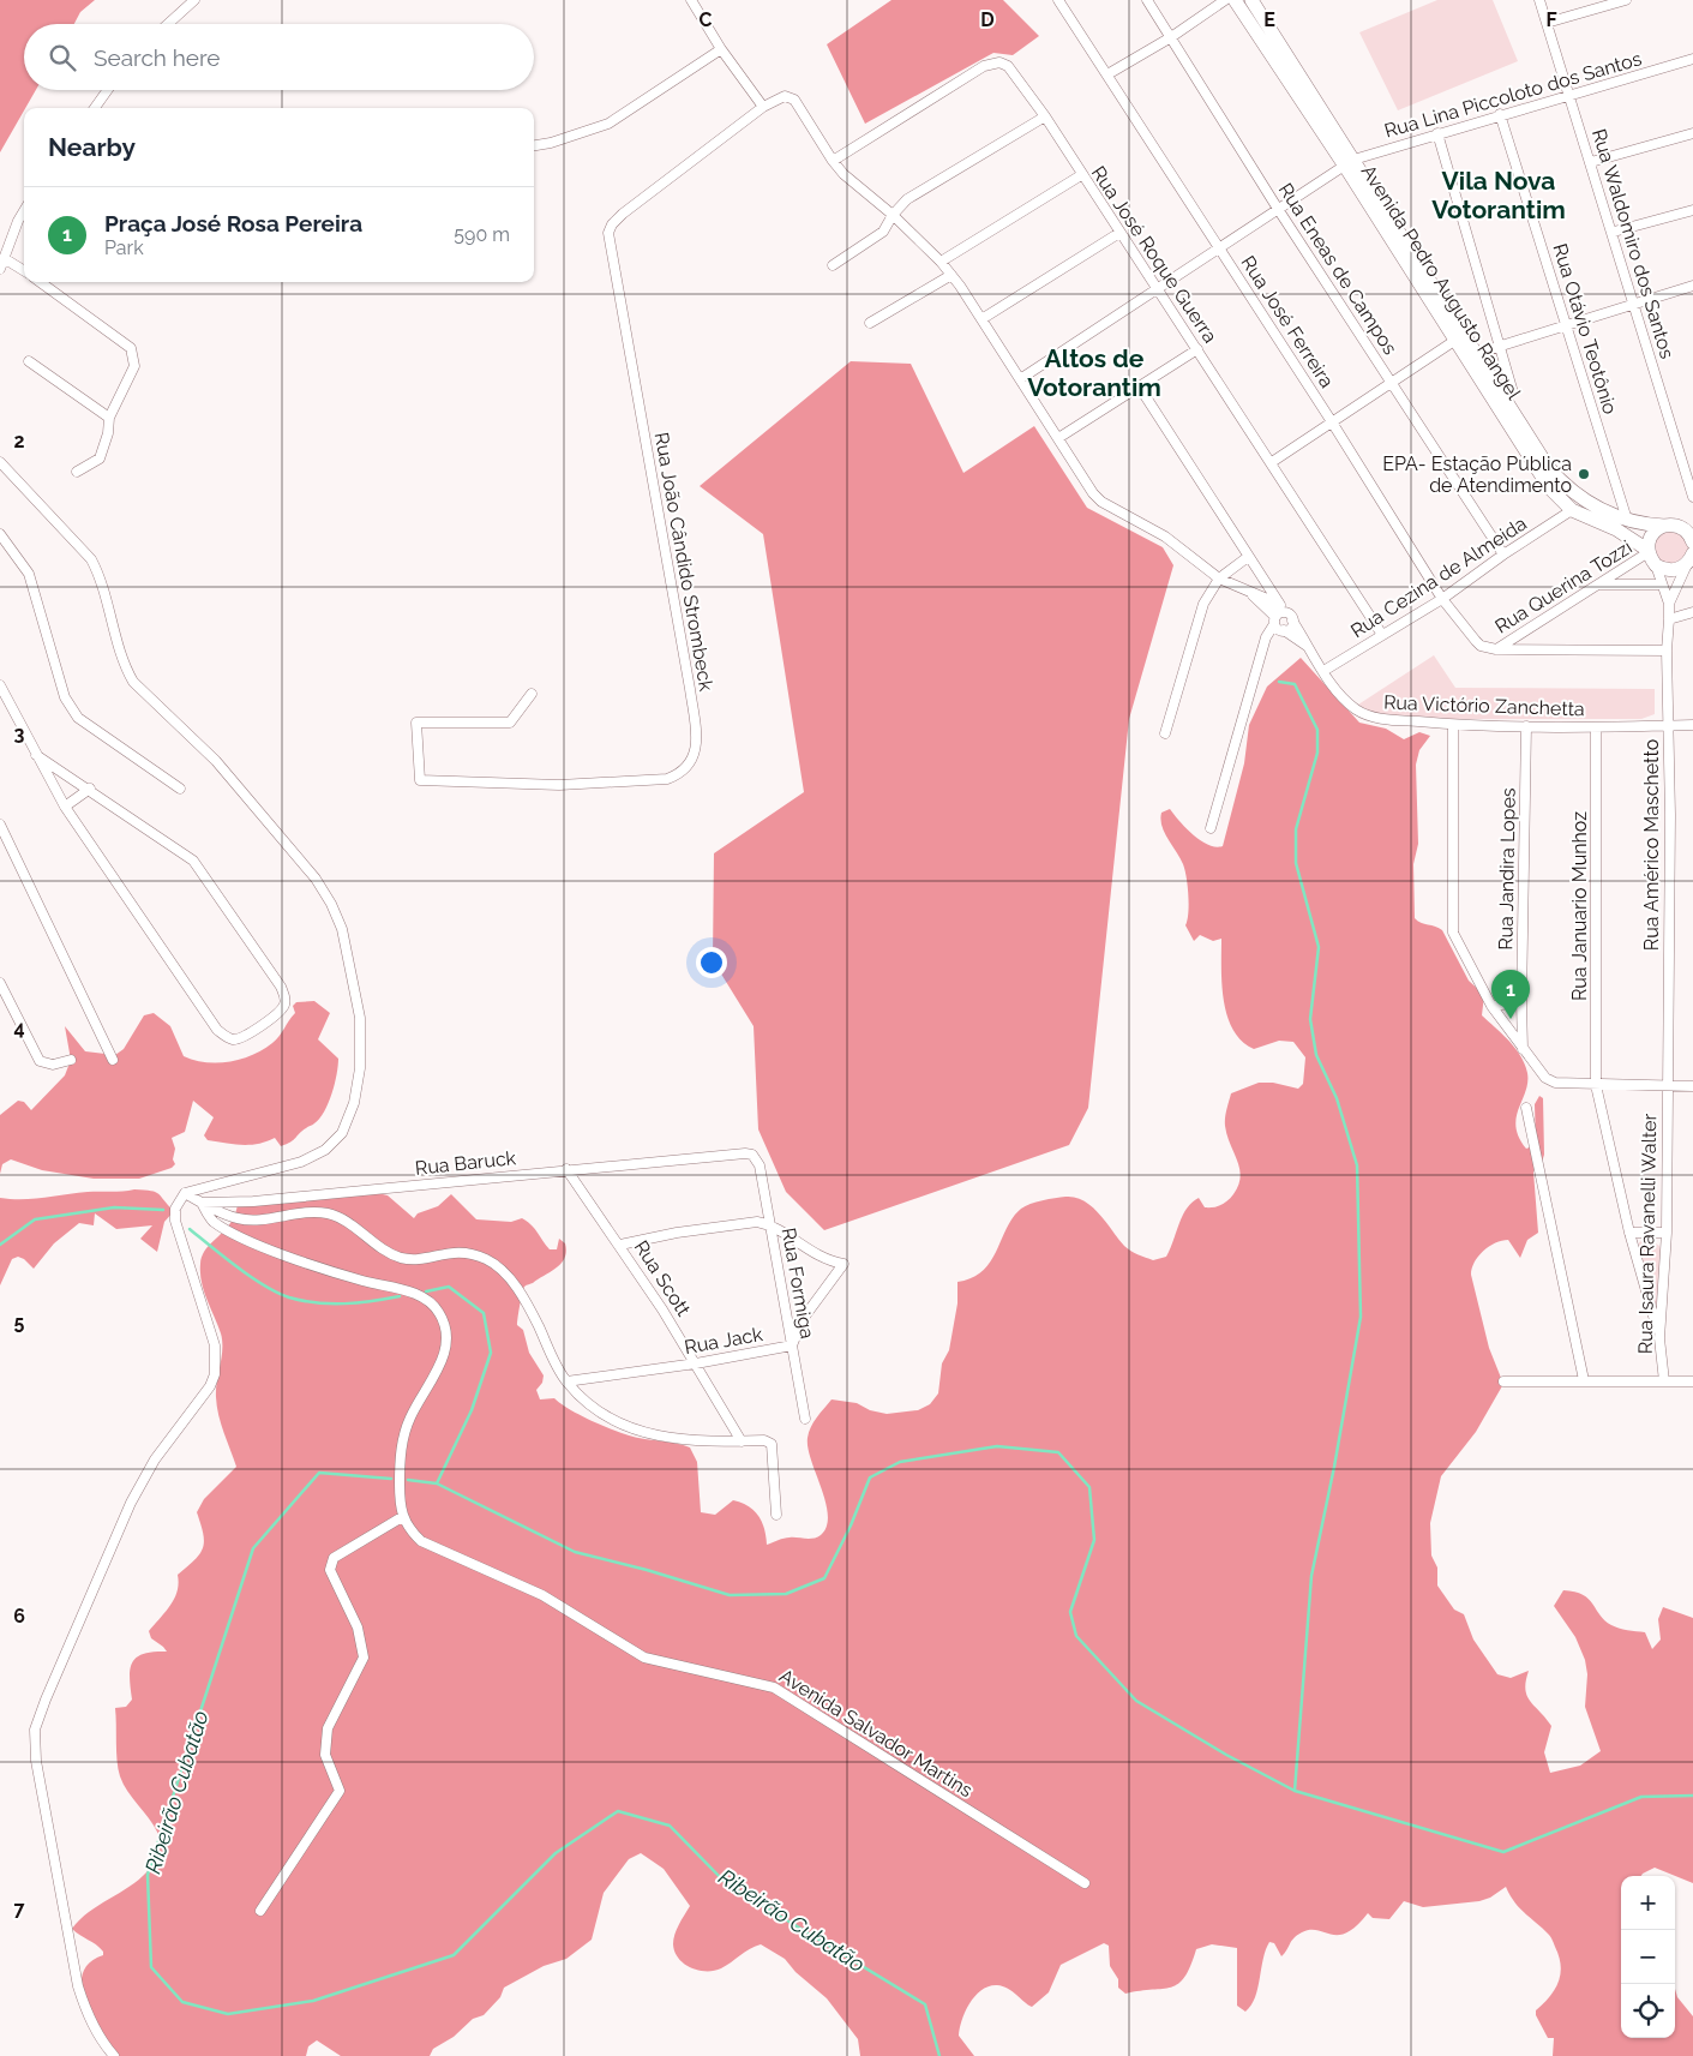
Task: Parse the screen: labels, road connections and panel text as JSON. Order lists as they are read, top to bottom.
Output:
{
  "streets": {
    "street": [
      "Rua Lina Piccoloto dos Santos",
      "Rua Waldomiro dos Santos",
      "Rua José Roque Guerra",
      "Rua Eneas de Campos",
      "Avenida Pedro Augusto Rangel",
      "Rua José Ferreira",
      "Rua Otávio Teotônio",
      "Rua João Cândido Strombeck",
      "Rua Cezina de Almeida",
      "Rua Querina Tozzi",
      "Rua Victório Zanchetta",
      "Rua Américo Maschetto",
      "Rua Jandira Lopes",
      "Rua Januario Munhoz",
      "Rua Baruck",
      "Rua Isaura Ravanelli Walter",
      "Rua Scott",
      "Rua Formiga",
      "Rua Jack",
      "Avenida Salvador Martins"
    ]
  },
  "crossings": [
    ["Rua Lina Piccoloto dos Santos", "Rua Waldomiro dos Santos"],
    ["Rua Lina Piccoloto dos Santos", "Rua José Roque Guerra"],
    ["Rua Lina Piccoloto dos Santos", "Rua Eneas de Campos"],
    ["Rua Lina Piccoloto dos Santos", "Avenida Pedro Augusto Rangel"],
    ["Rua Lina Piccoloto dos Santos", "Rua José Ferreira"],
    ["Rua Lina Piccoloto dos Santos", "Rua Otávio Teotônio"],
    ["Rua José Roque Guerra", "Rua Cezina de Almeida"],
    ["Rua Eneas de Campos", "Rua Cezina de Almeida"],
    ["Avenida Pedro Augusto Rangel", "Rua Otávio Teotônio"],
    ["Avenida Pedro Augusto Rangel", "Rua Cezina de Almeida"],
    ["Avenida Pedro Augusto Rangel", "Rua Querina Tozzi"],
    ["Avenida Pedro Augusto Rangel", "Rua Américo Maschetto"],
    ["Rua José Ferreira", "Rua Cezina de Almeida"],
    ["Rua José Ferreira", "Rua Querina Tozzi"],
    ["Rua Cezina de Almeida", "Rua Victório Zanchetta"],
    ["Rua Querina Tozzi", "Rua Américo Maschetto"],
    ["Rua Victório Zanchetta", "Rua Américo Maschetto"],
    ["Rua Victório Zanchetta", "Rua Jandira Lopes"],
    ["Rua Victório Zanchetta", "Rua Januario Munhoz"],
    ["Rua Américo Maschetto", "Rua Isaura Ravanelli Walter"],
    ["Rua Januario Munhoz", "Rua Isaura Ravanelli Walter"],
    ["Rua Baruck", "Rua Scott"],
    ["Rua Baruck", "Rua Formiga"],
    ["Rua Scott", "Rua Jack"],
    ["Rua Formiga", "Rua Jack"]
  ],
  "districts": ["Vila Nova Votorantim", "Altos de Votorantim"],
  "water": ["Ribeirão Cubatão"],
  "places": ["EPA- Estação Pública de Atendimento"],
  "page": {
    "search": "Search here",
    "heading": "Nearby",
    "list": [
      {
        "mark": "1",
        "name": "Praça José Rosa Pereira",
        "note": "Park",
        "value": "590 m"
      }
    ],
    "pins": "1",
    "map_buttons": ["+", "−"]
  },
  "grid": {
    "columns": [
      "C",
      "D",
      "E",
      "F"
    ],
    "rows": [
      "2",
      "3",
      "4",
      "5",
      "6",
      "7"
    ]
  }
}
